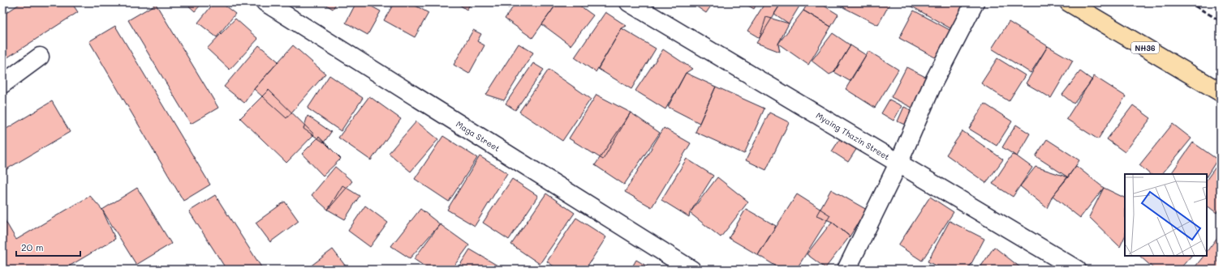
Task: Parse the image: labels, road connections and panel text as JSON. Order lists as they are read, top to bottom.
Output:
{
  "streets": {
    "highway": ["NH36"],
    "street": ["Maga Street", "Myaing Thazin Street"]
  },
  "scale_bar": "20 m"
}
